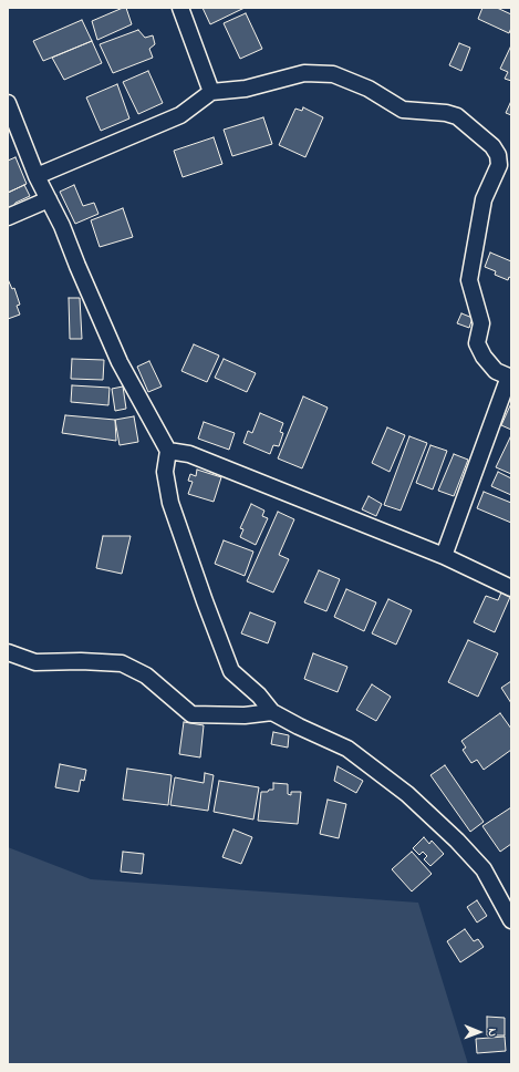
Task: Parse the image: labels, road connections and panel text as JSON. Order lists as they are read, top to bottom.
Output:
{
  "north": "right"
}
